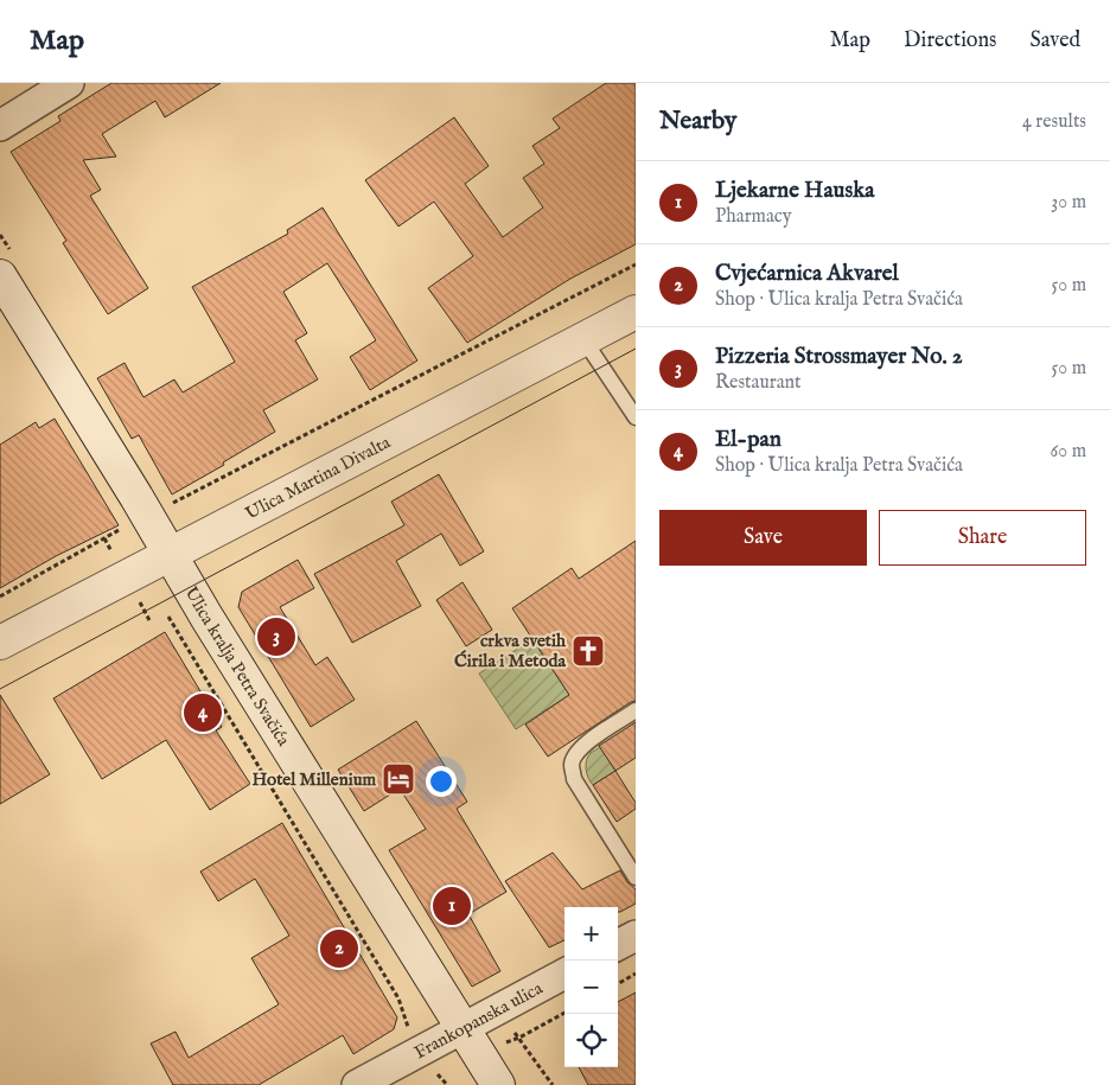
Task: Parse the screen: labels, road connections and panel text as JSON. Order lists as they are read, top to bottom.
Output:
{
  "streets": {
    "main road": ["Ulica Martina Divalta", "Ulica kralja Petra Svačića"],
    "street": ["Frankopanska ulica"]
  },
  "crossings": [
    ["Ulica Martina Divalta", "Ulica kralja Petra Svačića"],
    ["Ulica kralja Petra Svačića", "Frankopanska ulica"]
  ],
  "places": {
    "church": ["crkva svetih Ćirila i Metoda"],
    "hotel": ["Hotel Millenium"]
  },
  "page": {
    "header": "Map",
    "nav": ["Map", "Directions", "Saved"],
    "heading": ["Nearby", "4 results"],
    "list": [
      {
        "mark": "1",
        "name": "Ljekarne Hauska",
        "note": "Pharmacy",
        "value": "30 m"
      },
      {
        "mark": "2",
        "name": "Cvjećarnica Akvarel",
        "note": "Shop · Ulica kralja Petra Svačića",
        "value": "50 m"
      },
      {
        "mark": "3",
        "name": "Pizzeria Strossmayer No. 2",
        "note": "Restaurant",
        "value": "50 m"
      },
      {
        "mark": "4",
        "name": "El-pan",
        "note": "Shop · Ulica kralja Petra Svačića",
        "value": "60 m"
      }
    ],
    "buttons": ["Save", "Share"],
    "pins": [
      "3",
      "4",
      "1",
      "2"
    ],
    "map_buttons": ["+", "−"]
  }
}
